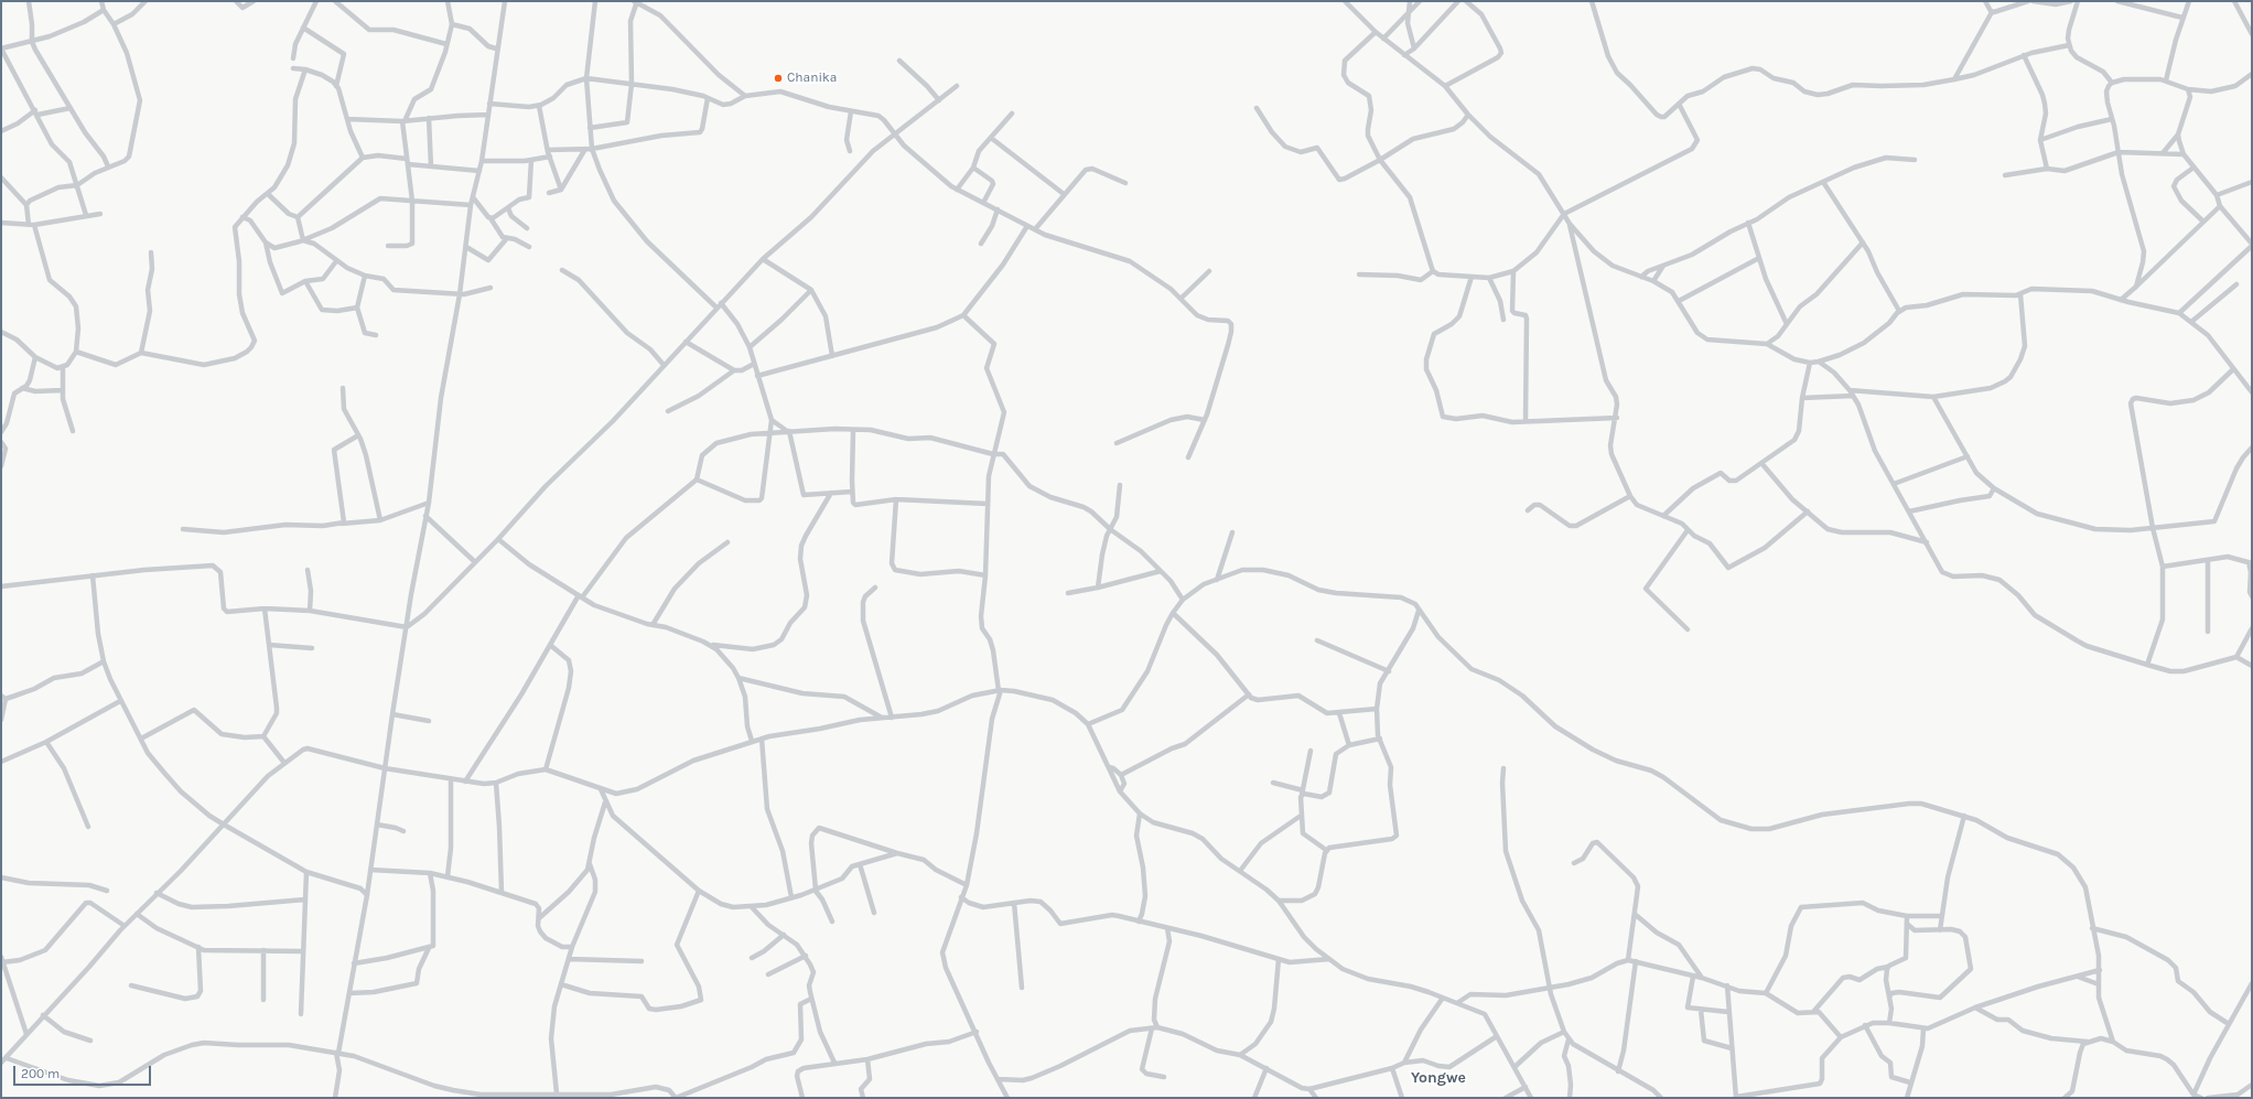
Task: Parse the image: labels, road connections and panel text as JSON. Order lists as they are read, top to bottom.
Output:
{
  "districts": ["Yongwe"],
  "places": ["Chanika"],
  "scale_bar": "200 m"
}
